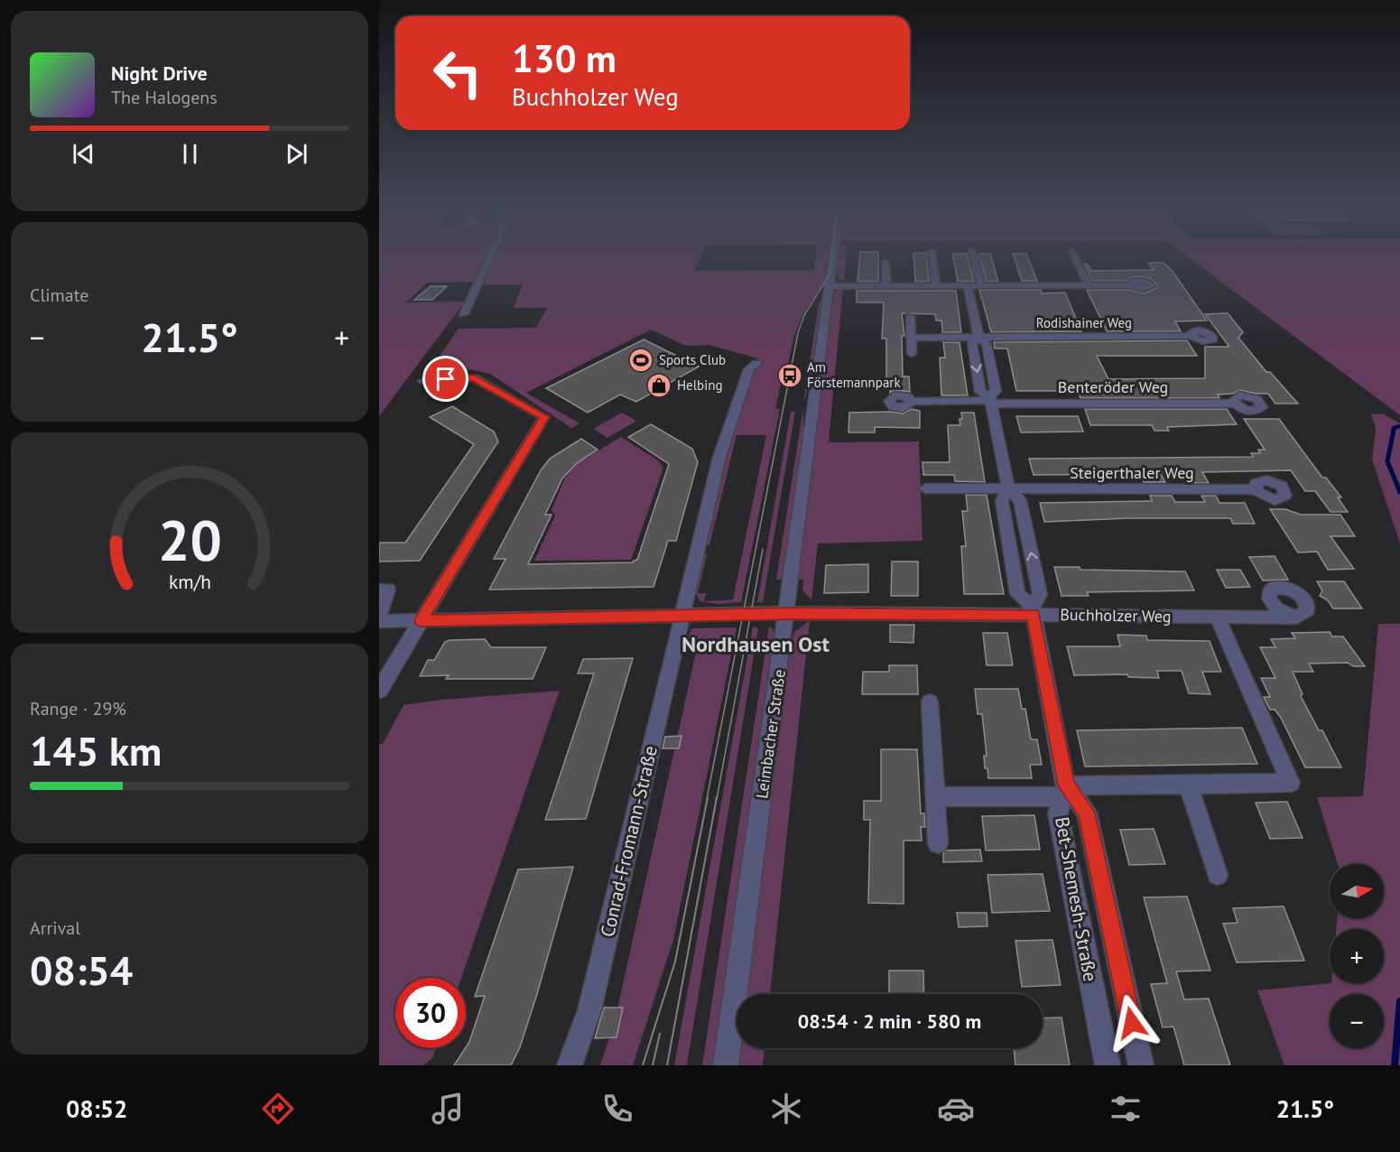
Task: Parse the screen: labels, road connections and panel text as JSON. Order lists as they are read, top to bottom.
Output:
{
  "streets": {
    "street": [
      "Rodishainer Weg",
      "Benteröder Weg",
      "Steigerthaler Weg",
      "Buchholzer Weg",
      "Leimbacher Straße",
      "Conrad-Fromann-Straße",
      "Bet-Shemesh-Straße"
    ]
  },
  "crossings": [
    ["Rodishainer Weg", "Bet-Shemesh-Straße"],
    ["Benteröder Weg", "Bet-Shemesh-Straße"],
    ["Steigerthaler Weg", "Bet-Shemesh-Straße"],
    ["Buchholzer Weg", "Leimbacher Straße"],
    ["Buchholzer Weg", "Bet-Shemesh-Straße"]
  ],
  "districts": ["Nordhausen Ost"],
  "places": {
    "sports": ["Sports Club"],
    "bus stop": ["Am Förstemannpark"],
    "shop": ["Helbing"]
  },
  "north": "right",
  "page": {
    "turn": ["130 m", "Buchholzer Weg"],
    "song": ["Night Drive", "The Halogens"],
    "tile": [
      "Climate",
      ["Range · 29%", "145 km"],
      ["Arrival", "08:54"]
    ],
    "heat": ["−", "21.5°", "+"],
    "map_buttons": ["+", "−"],
    "limit": "30",
    "trip": "08:54 · 2 min · 580 m",
    "tabs": ["08:52", "21.5°"],
    "gauge": ["20", "km/h"]
  }
}
